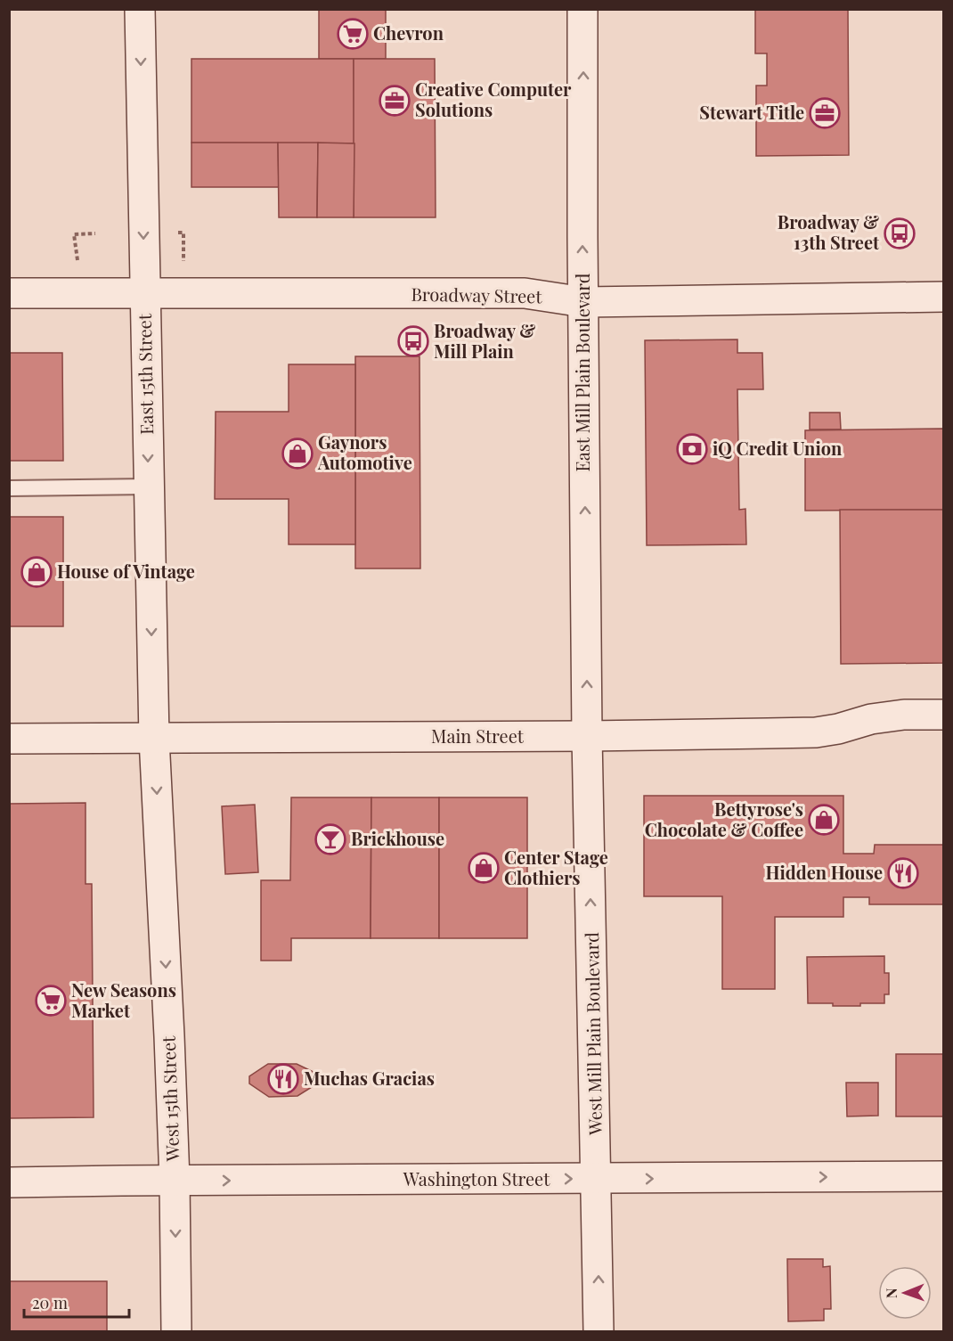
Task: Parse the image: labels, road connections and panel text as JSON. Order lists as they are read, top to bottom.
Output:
{
  "streets": {
    "main road": [
      "Broadway Street",
      "East Mill Plain Boulevard",
      "East 15th Street",
      "Main Street",
      "West Mill Plain Boulevard",
      "West 15th Street",
      "Washington Street"
    ]
  },
  "crossings": [
    ["Broadway Street", "East Mill Plain Boulevard"],
    ["Broadway Street", "East 15th Street"],
    ["East Mill Plain Boulevard", "Main Street"],
    ["East Mill Plain Boulevard", "West Mill Plain Boulevard"],
    ["East 15th Street", "Main Street"],
    ["East 15th Street", "West 15th Street"],
    ["Main Street", "West Mill Plain Boulevard"],
    ["Main Street", "West 15th Street"],
    ["West Mill Plain Boulevard", "Washington Street"],
    ["West 15th Street", "Washington Street"]
  ],
  "one_way": [
    "East Mill Plain Boulevard",
    "East 15th Street",
    "West Mill Plain Boulevard",
    "West 15th Street",
    "Washington Street"
  ],
  "places": {
    "supermarket": ["Chevron", "New Seasons Market"],
    "office": ["Creative Computer Solutions", "Stewart Title"],
    "bus stop": ["Broadway & 13th Street", "Broadway & Mill Plain"],
    "bank": ["iQ Credit Union"],
    "shop": [
      "Gaynors Automotive",
      "House of Vintage",
      "Bettyrose's Chocolate & Coffee",
      "Center Stage Clothiers"
    ],
    "bar": ["Brickhouse"],
    "restaurant": ["Hidden House", "Muchas Gracias"]
  },
  "scale_bar": "20 m",
  "north": "left"
}
